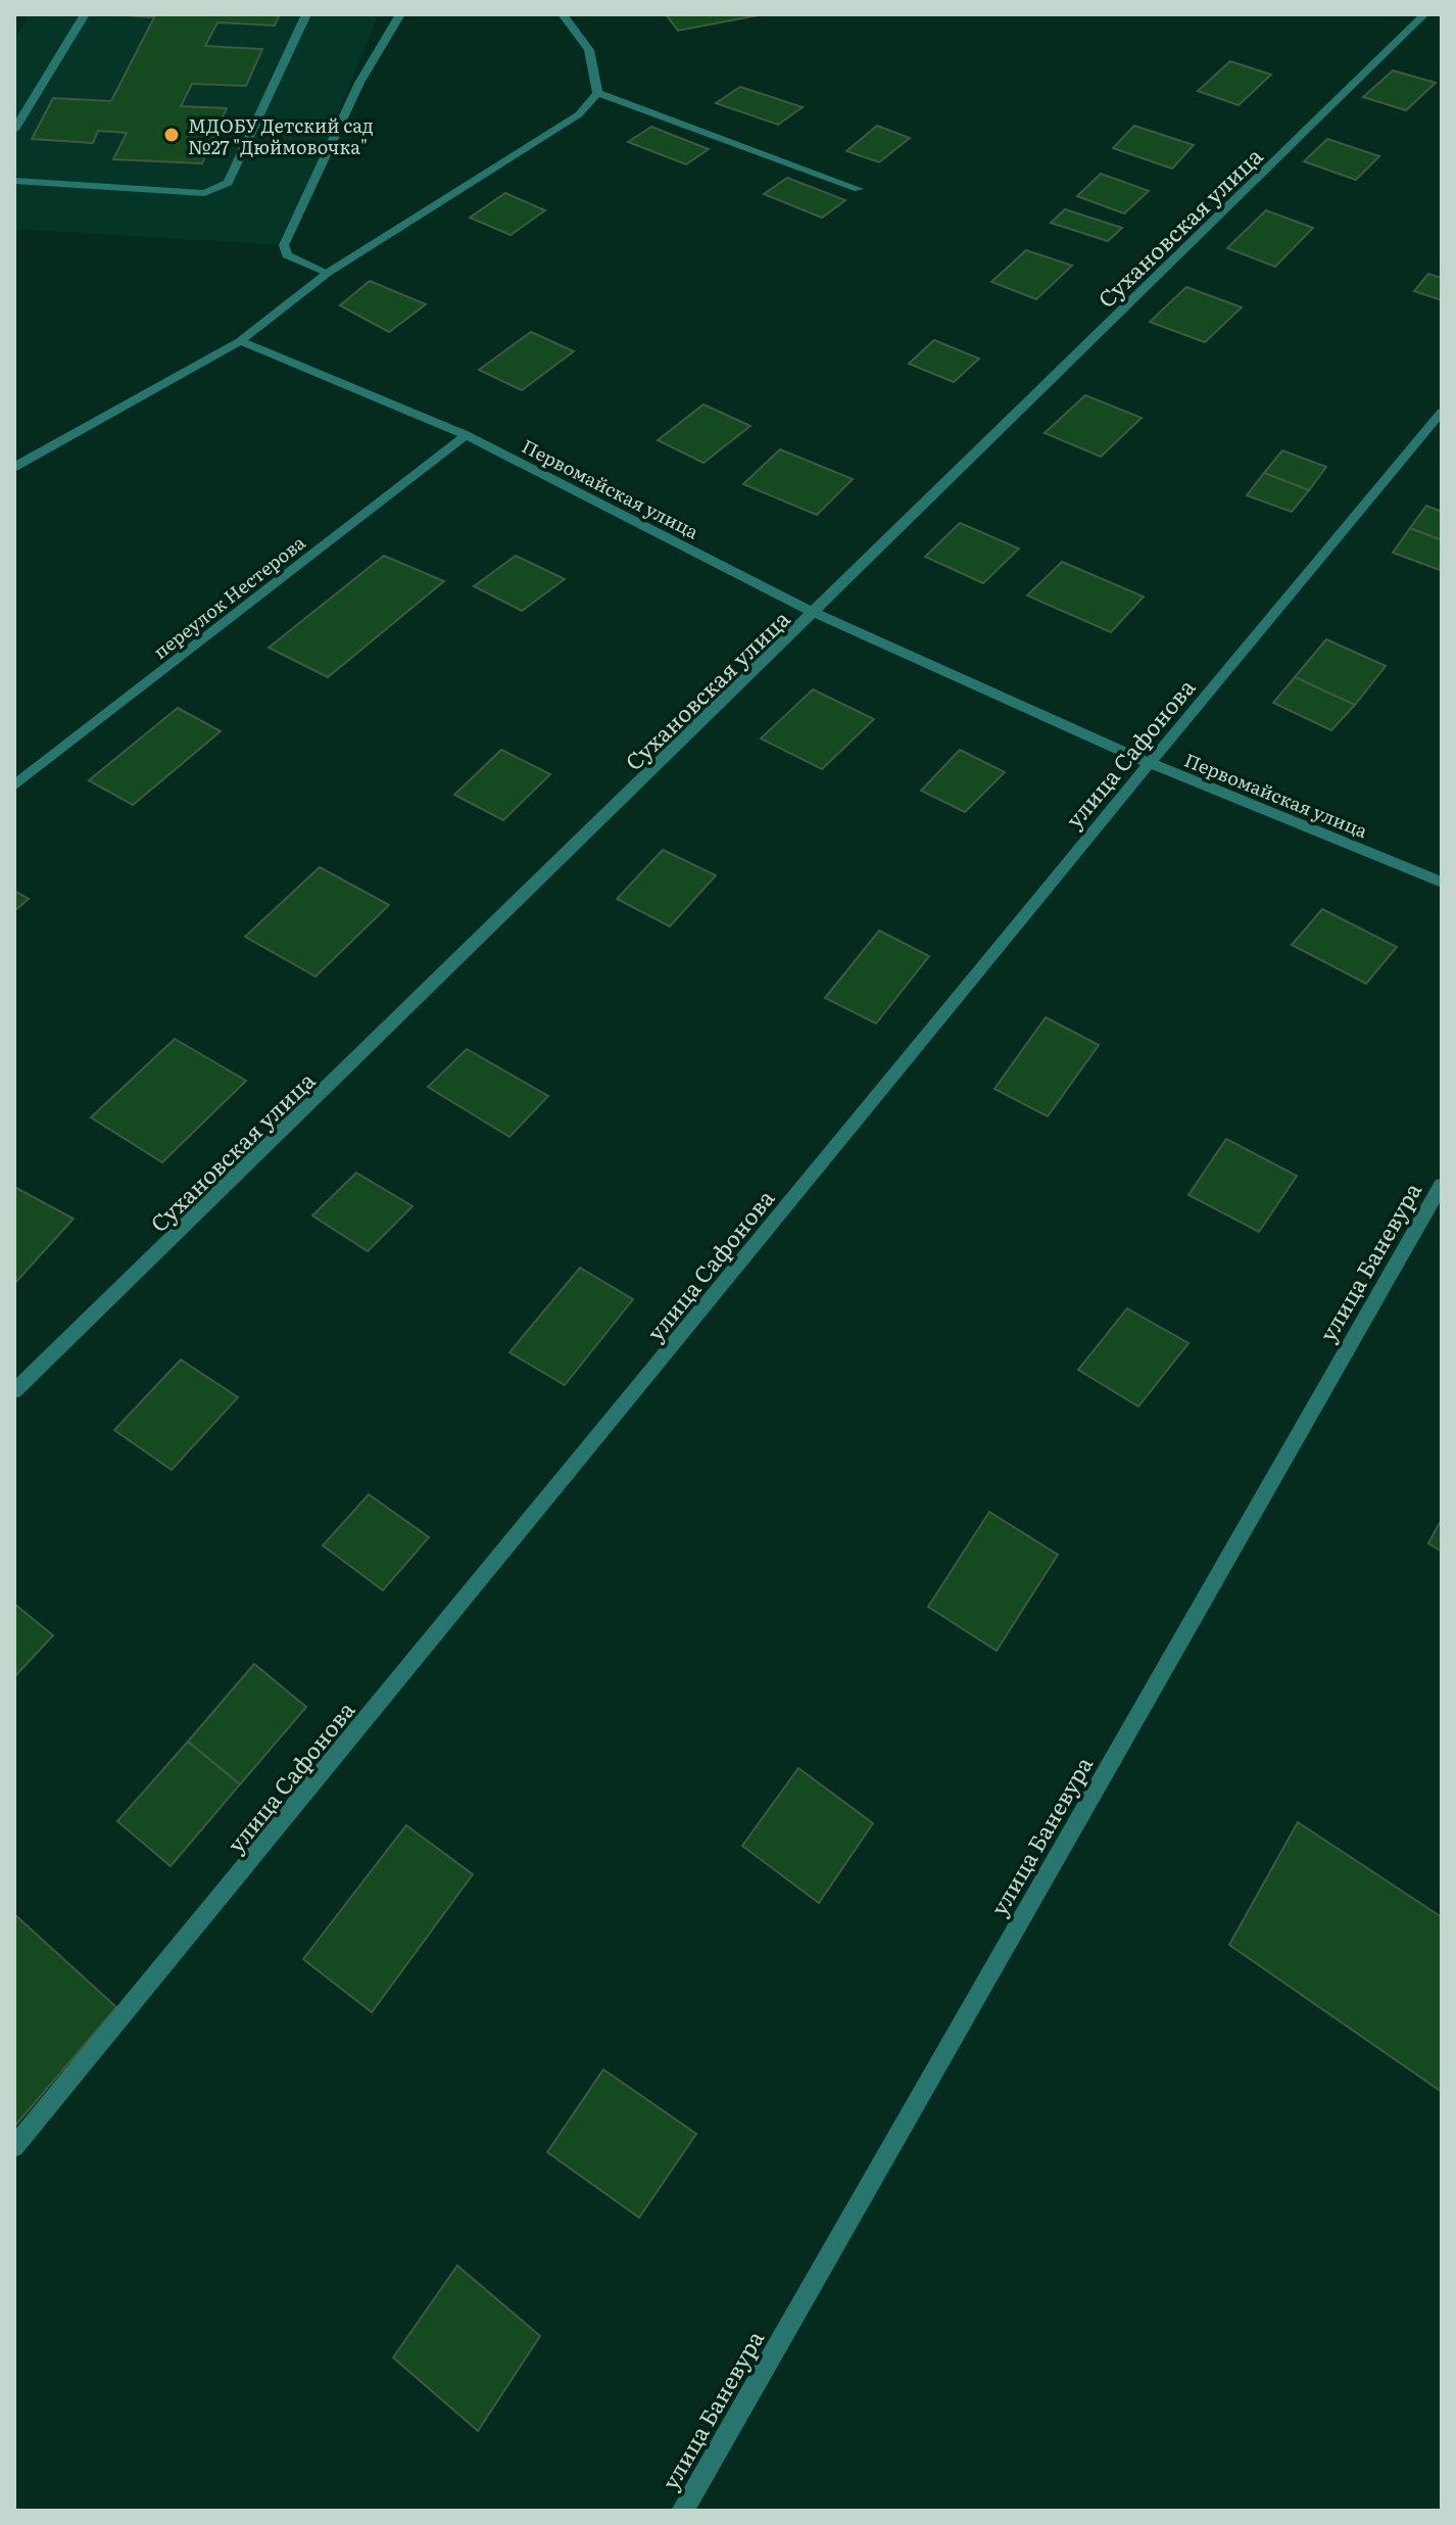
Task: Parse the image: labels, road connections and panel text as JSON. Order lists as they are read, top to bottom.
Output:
{
  "streets": {
    "street": [
      "Сухановская улица",
      "Первомайская улица",
      "переулок Нестерова",
      "улица Сафонова",
      "улица Баневура"
    ]
  },
  "crossings": [
    ["Сухановская улица", "Первомайская улица"],
    ["Первомайская улица", "переулок Нестерова"],
    ["Первомайская улица", "улица Сафонова"]
  ],
  "places": ["МДОБУ Детский сад №27 \"Дюймовочка\""]
}
